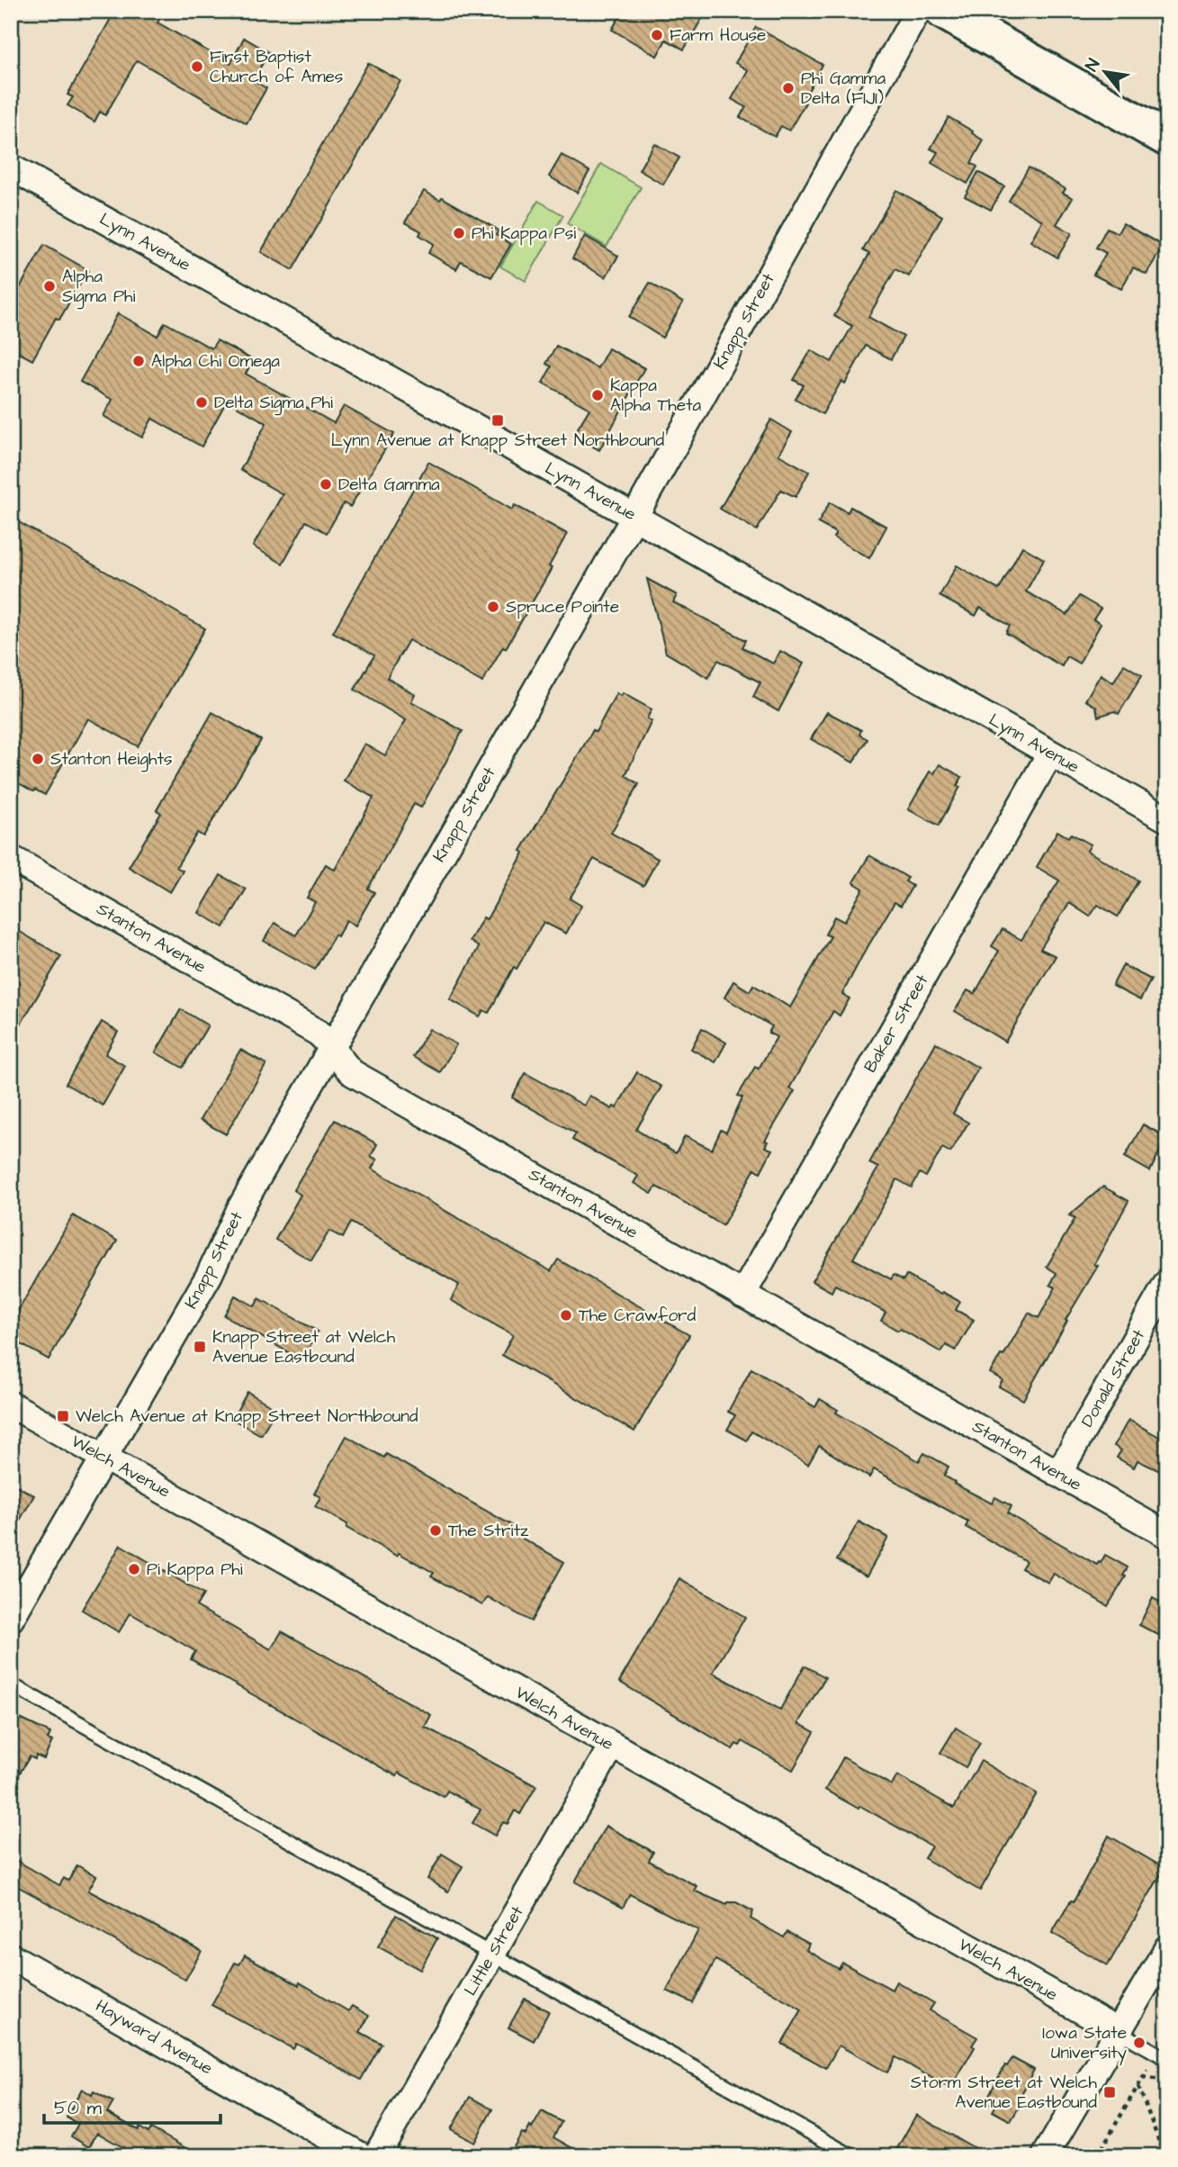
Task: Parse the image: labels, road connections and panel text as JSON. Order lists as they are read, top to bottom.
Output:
{
  "streets": {
    "street": [
      "Lynn Avenue",
      "Knapp Street",
      "Stanton Avenue",
      "Baker Street",
      "Donald Street",
      "Welch Avenue",
      "Little Street",
      "Hayward Avenue"
    ]
  },
  "crossings": [
    ["Lynn Avenue", "Knapp Street"],
    ["Lynn Avenue", "Baker Street"],
    ["Knapp Street", "Stanton Avenue"],
    ["Knapp Street", "Welch Avenue"],
    ["Stanton Avenue", "Baker Street"],
    ["Stanton Avenue", "Donald Street"],
    ["Welch Avenue", "Little Street"]
  ],
  "places": {
    "other": [
      "Farm House",
      "First Baptist Church of Ames",
      "Phi Gamma Delta (FIJI)",
      "Phi Kappa Psi",
      "Alpha Sigma Phi",
      "Alpha Chi Omega",
      "Kappa Alpha Theta",
      "Delta Sigma Phi",
      "Delta Gamma",
      "Spruce Pointe",
      "Stanton Heights",
      "The Crawford",
      "The Stritz",
      "Pi Kappa Phi",
      "Iowa State University"
    ],
    "transit": [
      "Lynn Avenue at Knapp Street Northbound",
      "Knapp Street at Welch Avenue Eastbound",
      "Welch Avenue at Knapp Street Northbound",
      "Storm Street at Welch Avenue Eastbound"
    ]
  },
  "scale_bar": "50 m",
  "north": "top left"
}
